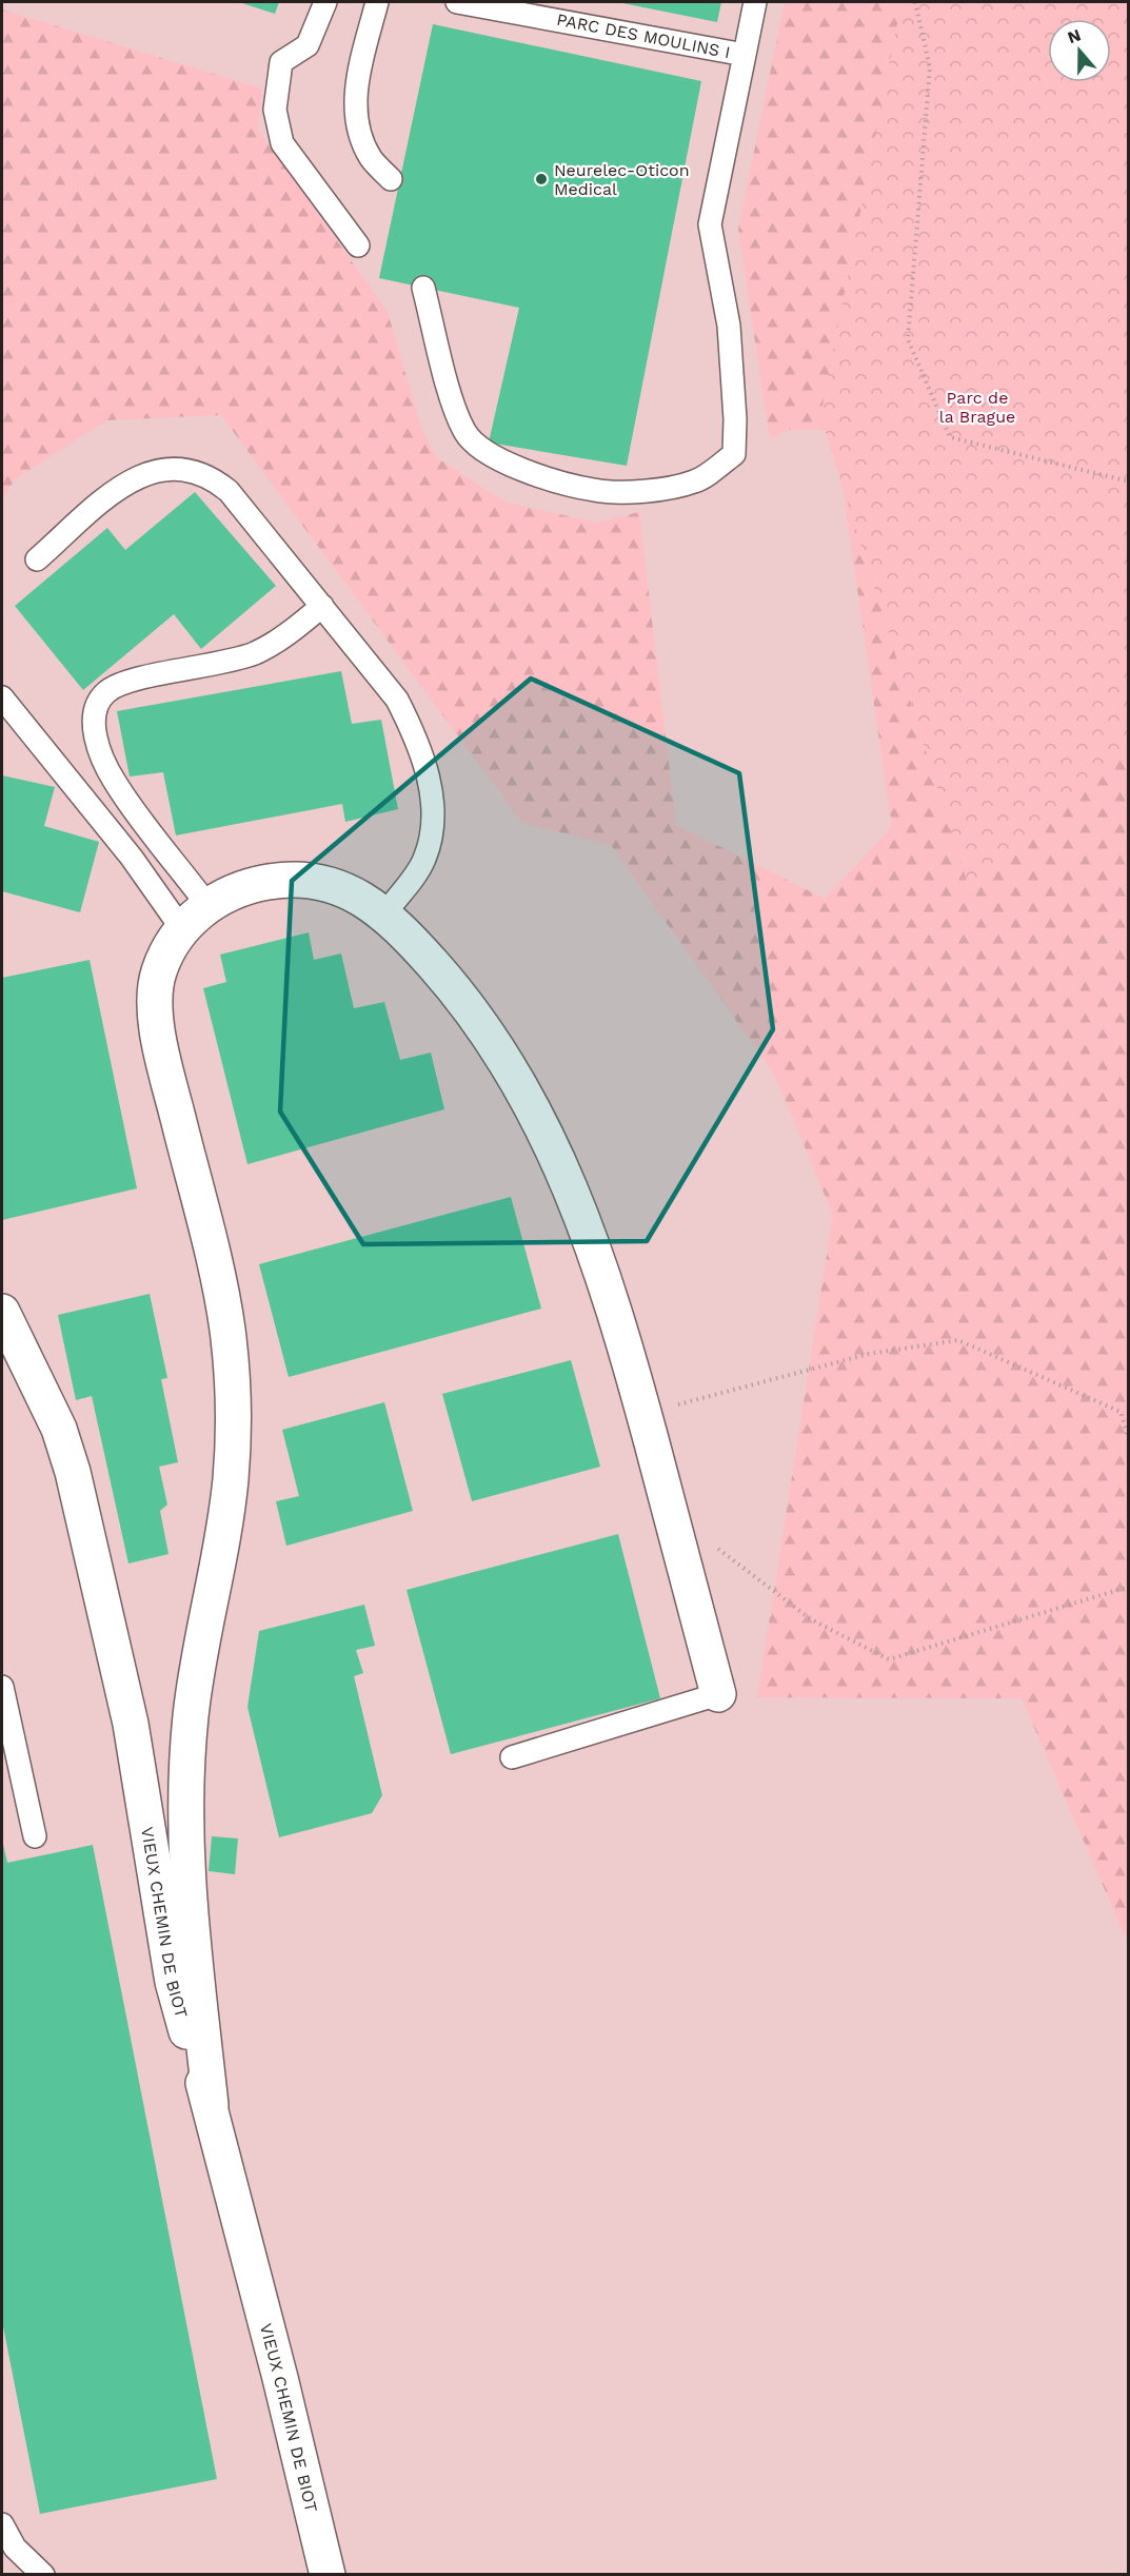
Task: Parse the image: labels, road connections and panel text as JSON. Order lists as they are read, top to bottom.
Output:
{
  "streets": {
    "street": ["VIEUX CHEMIN DE BIOT"],
    "lane": ["PARC DES MOULINS I"]
  },
  "parks": ["Parc de la Brague"],
  "places": ["Neurelec-Oticon Medical"],
  "north": "top"
}
